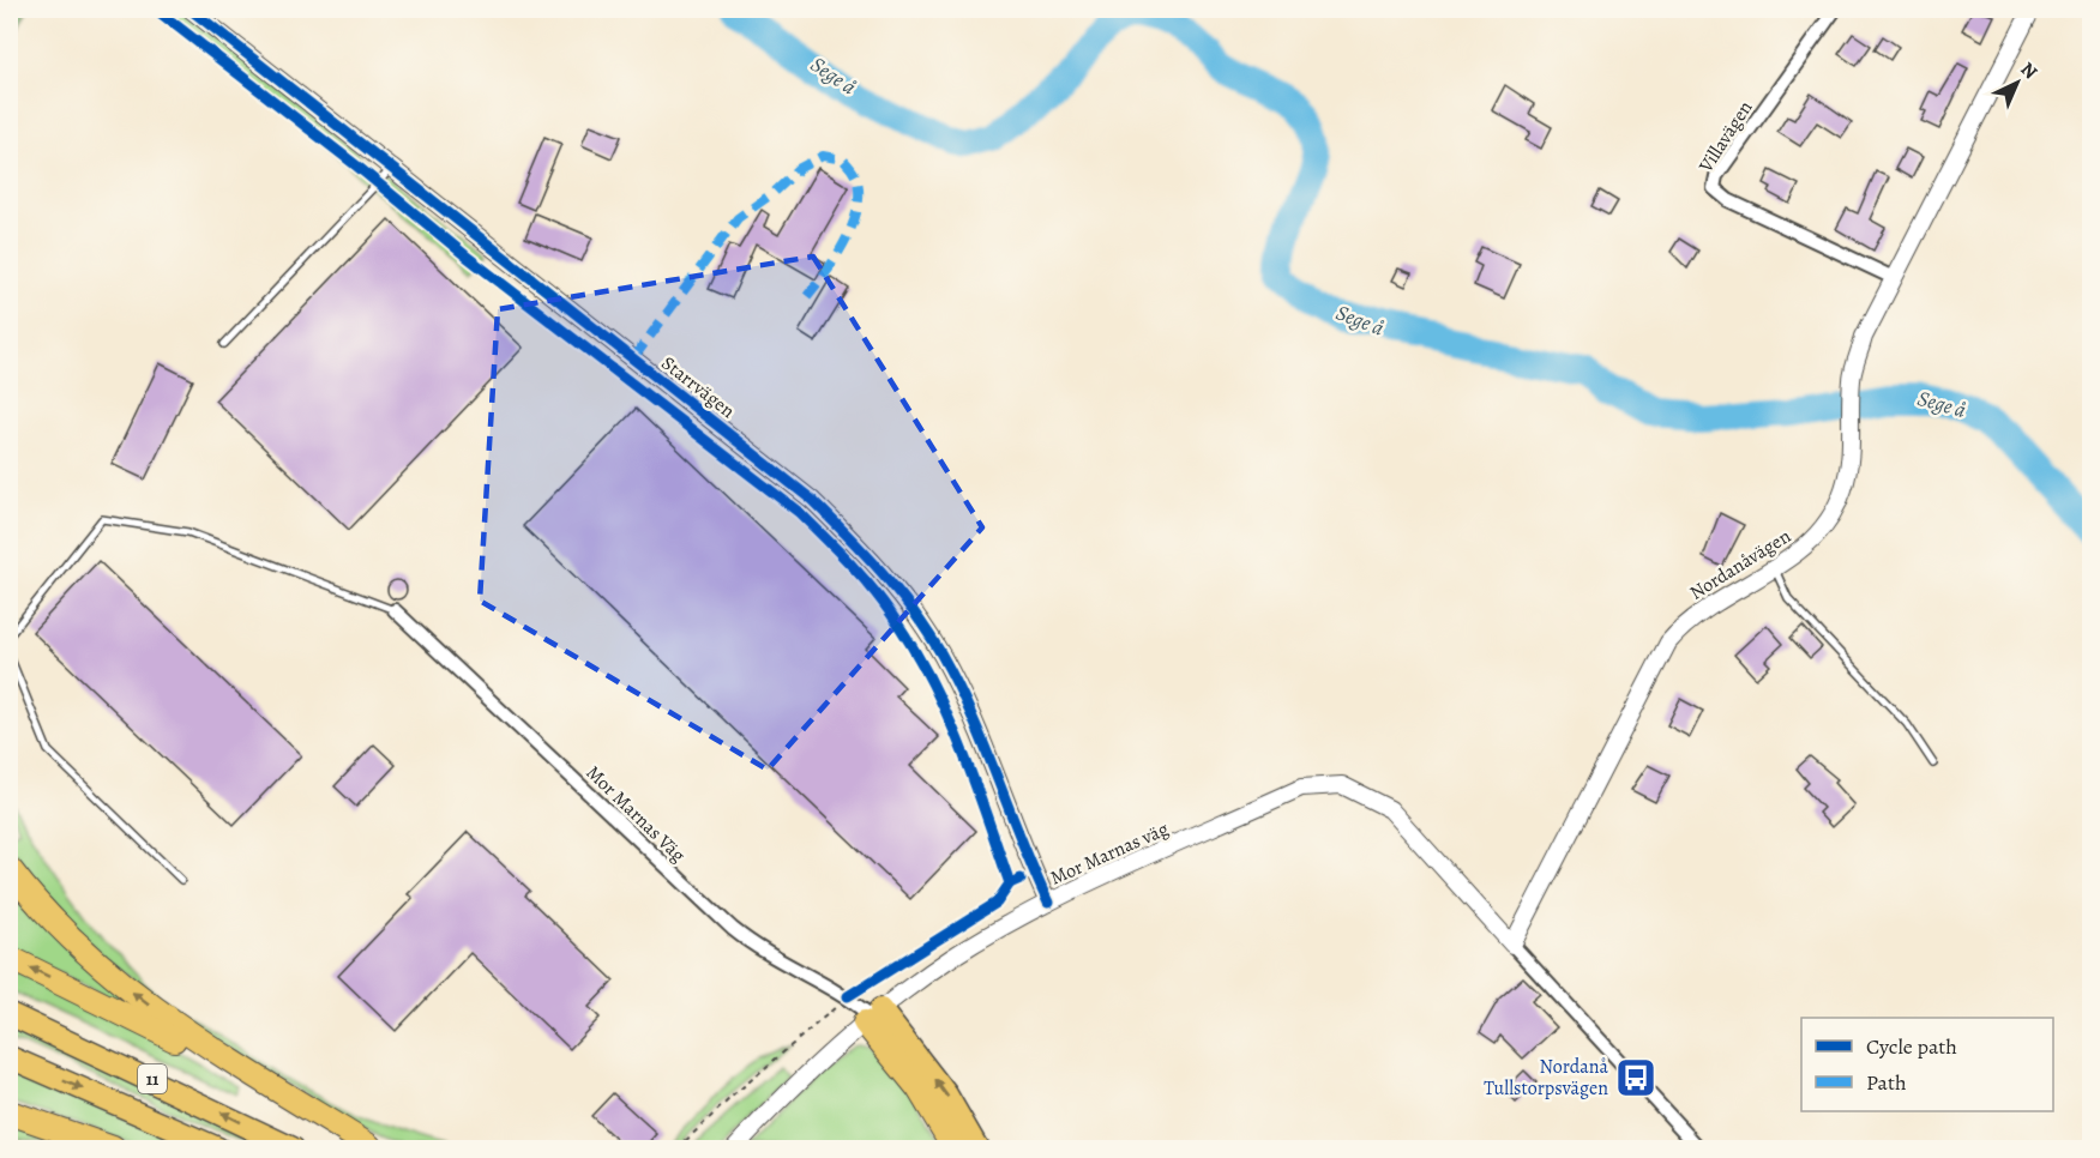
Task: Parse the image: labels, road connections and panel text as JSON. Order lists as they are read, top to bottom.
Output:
{
  "streets": {
    "main road": ["11"],
    "street": [
      "Villavägen",
      "Starrvägen",
      "Nordanåvägen",
      "Mor Marnas Väg",
      "Mor Marnas väg"
    ]
  },
  "crossings": [
    ["Villavägen", "Nordanåvägen"],
    ["Starrvägen", "Mor Marnas väg"],
    ["Nordanåvägen", "Mor Marnas väg"],
    ["Mor Marnas Väg", "Mor Marnas väg"]
  ],
  "water": ["Sege å"],
  "places": {
    "bus stop": ["Nordanå Tullstorpsvägen"]
  },
  "legend": ["Cycle path", "Path"],
  "north": "top right"
}
